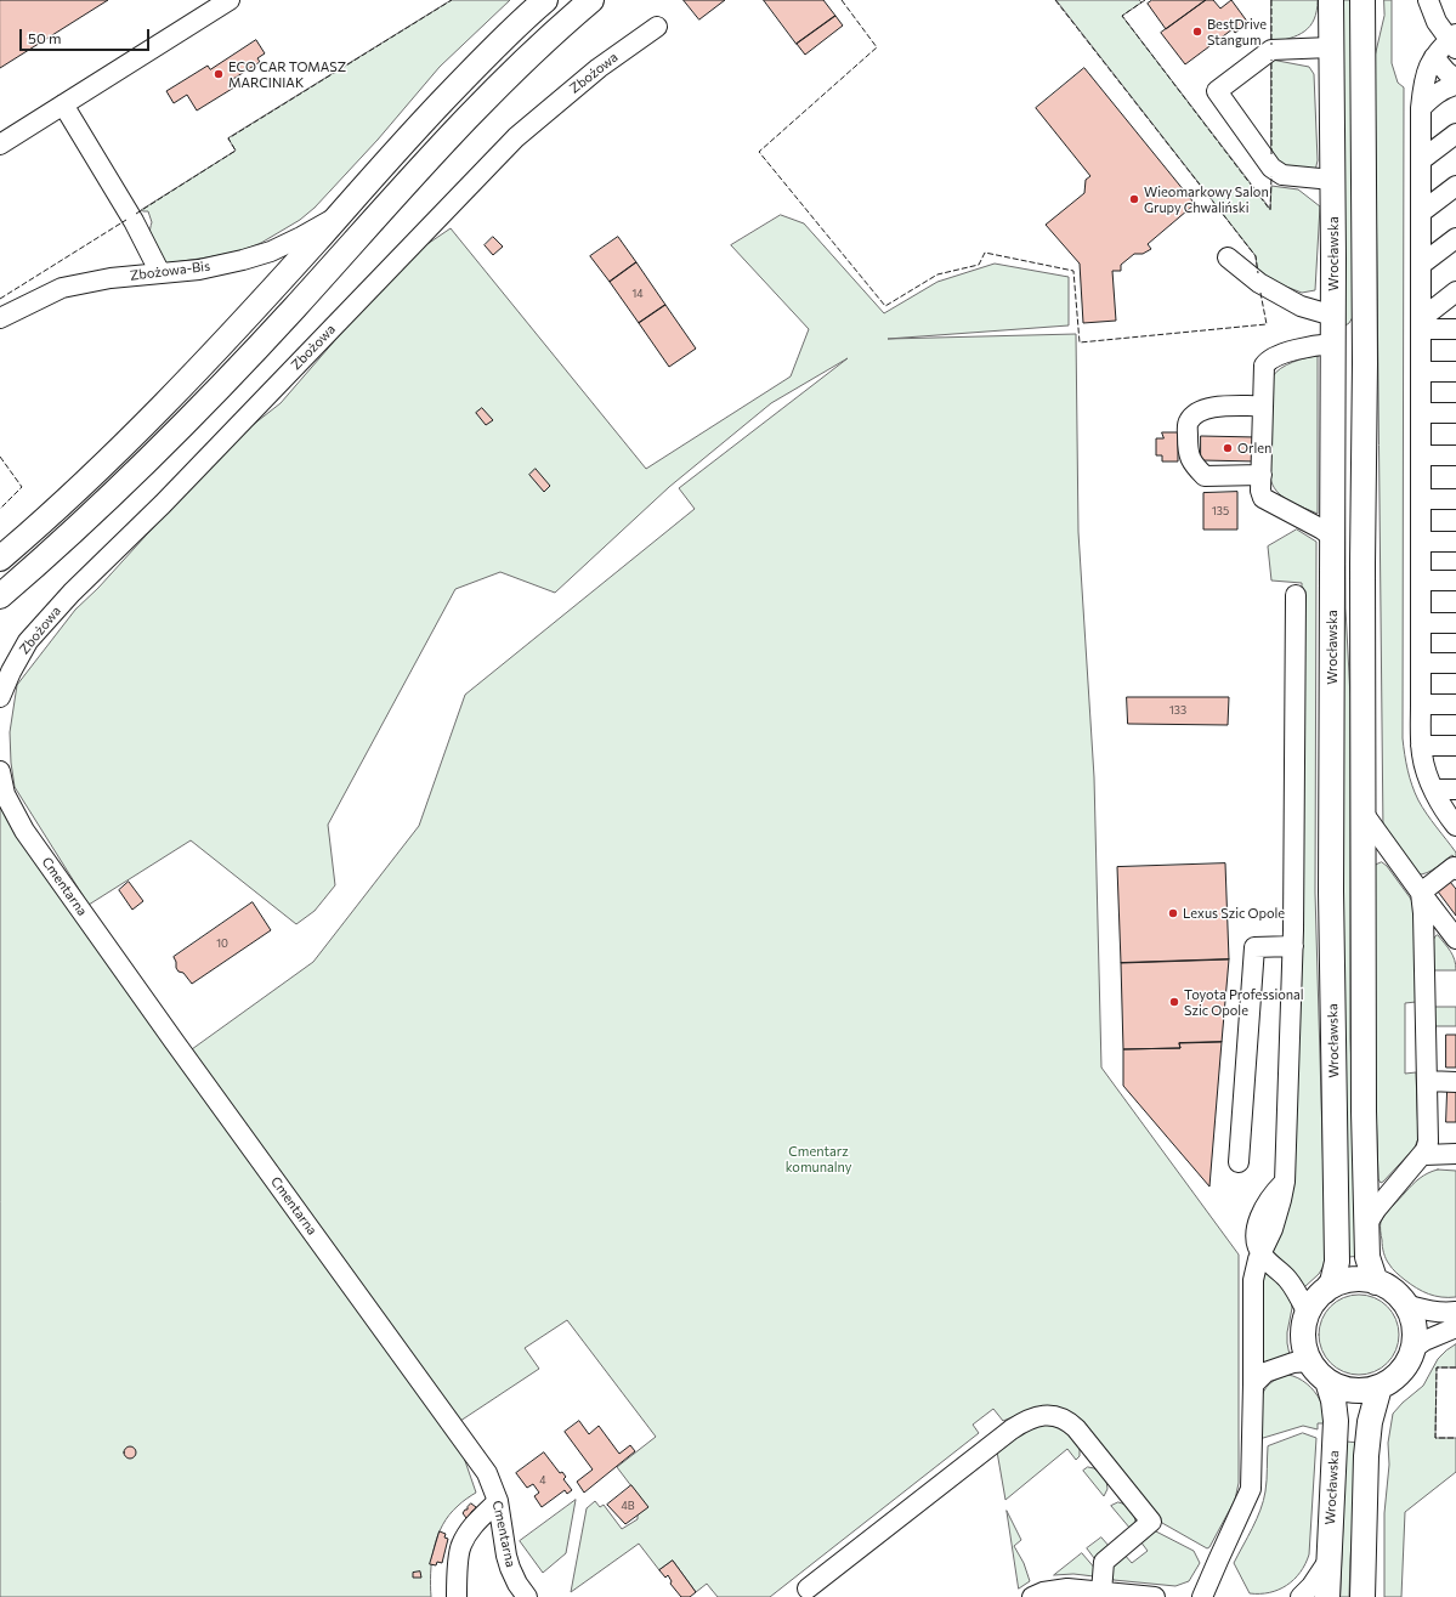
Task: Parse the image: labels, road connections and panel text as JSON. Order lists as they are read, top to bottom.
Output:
{
  "streets": {
    "main road": ["Wrocławska"],
    "street": ["Zbożowa", "Zbożowa-Bis", "Cmentarna"]
  },
  "parks": ["Cmentarz komunalny"],
  "places": [
    "BestDrive Stangum",
    "ECO CAR TOMASZ MARCINIAK",
    "Wieomarkowy Salon Grupy Chwaliński",
    "Orlen",
    "Lexus Szic Opole",
    "Toyota Professional Szic Opole"
  ],
  "house_numbers": [
    "14",
    "135",
    "133",
    "10",
    "4",
    "4B"
  ],
  "scale_bar": "50 m"
}
